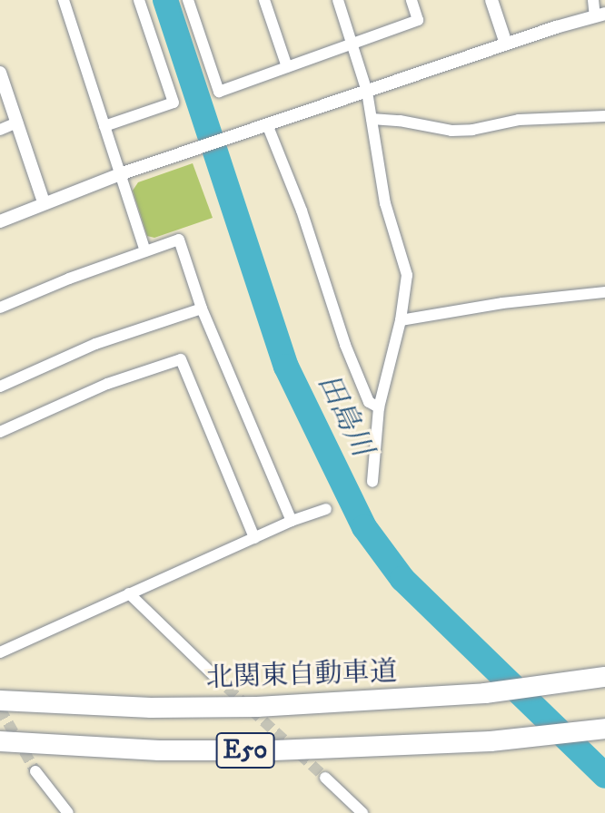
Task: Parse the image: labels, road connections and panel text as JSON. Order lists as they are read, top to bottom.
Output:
{
  "streets": {
    "highway": ["北関東自動車道", "E50"]
  },
  "water": ["田島川"]
}
